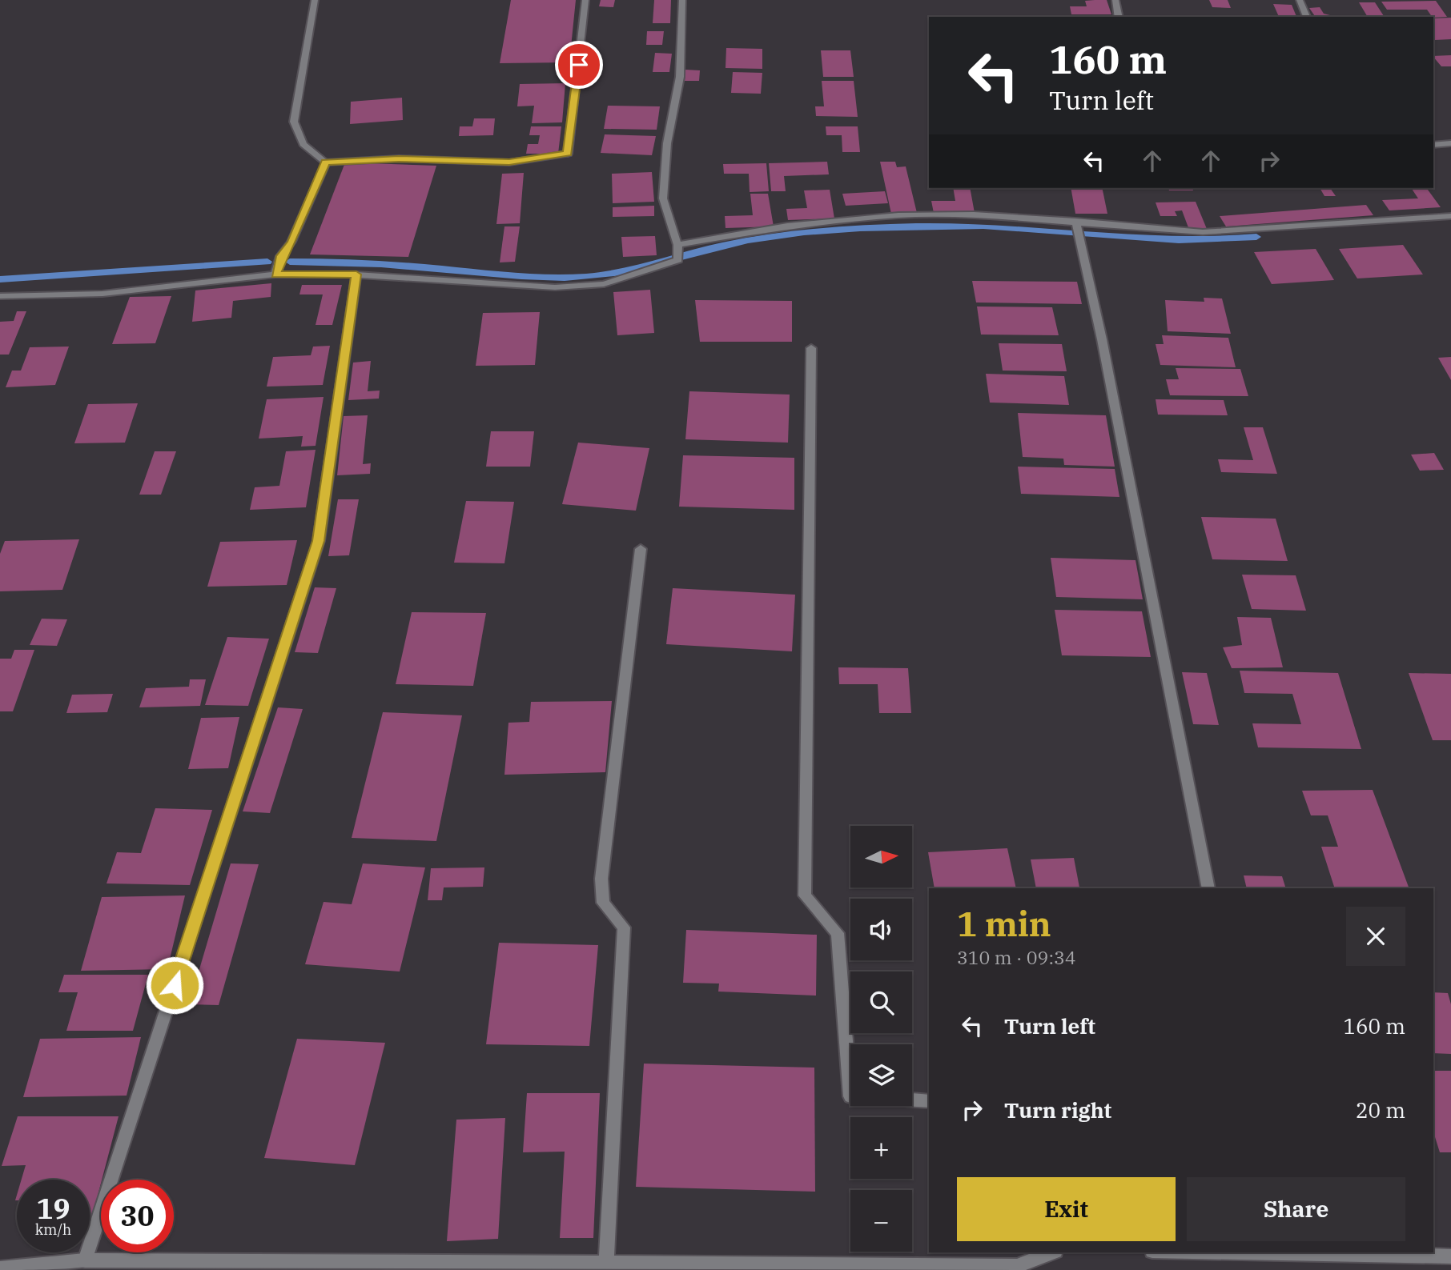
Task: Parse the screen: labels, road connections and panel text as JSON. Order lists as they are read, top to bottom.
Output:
{
  "north": "right",
  "page": {
    "turn": ["160 m", "Turn left"],
    "map_buttons": ["+", "−"],
    "heading": ["1 min", "310 m · 09:34"],
    "list": [
      {
        "name": "Turn left",
        "value": "160 m"
      },
      {
        "name": "Turn right",
        "value": "20 m"
      }
    ],
    "buttons": ["Exit", "Share"],
    "speed": "19 km/h",
    "limit": "30"
  }
}
